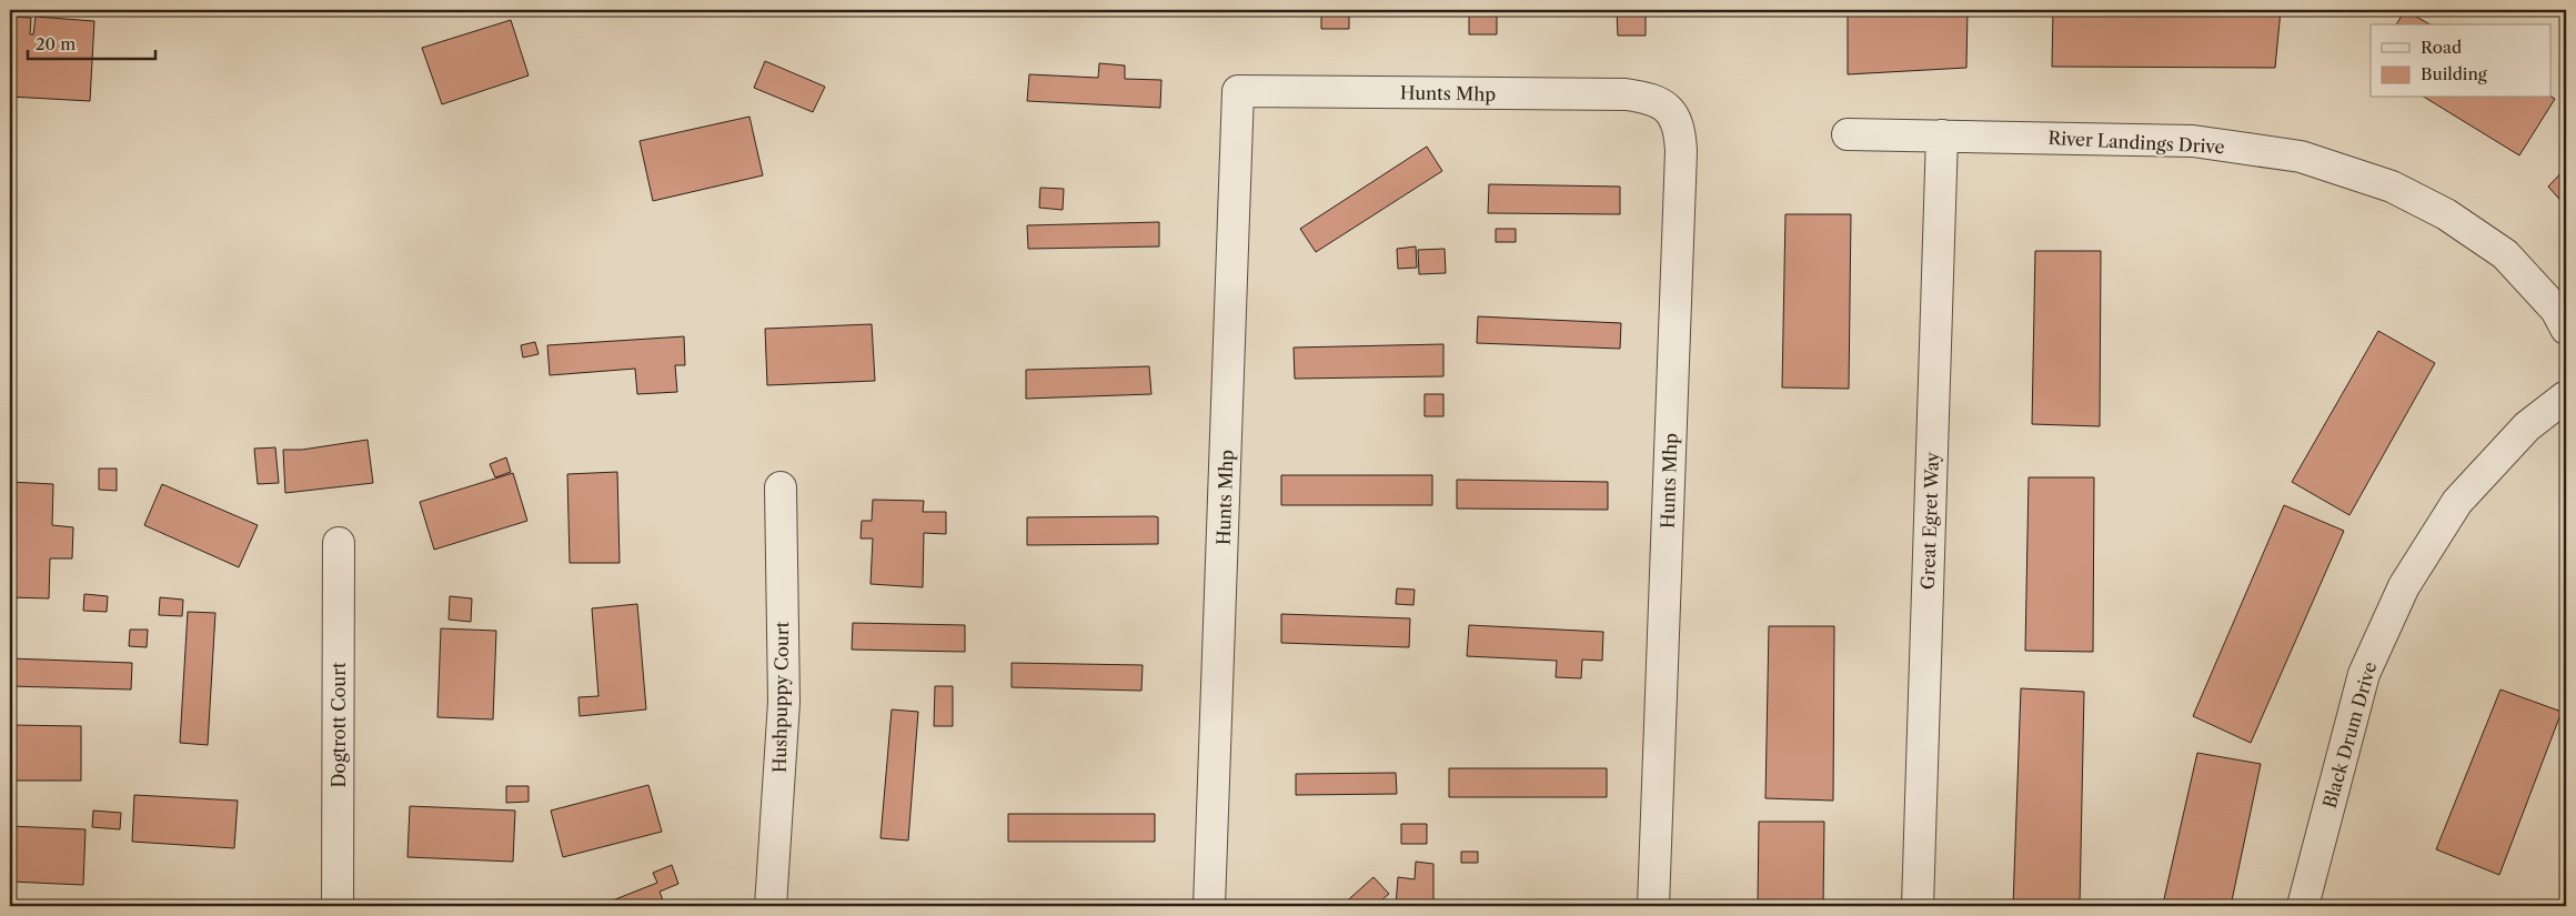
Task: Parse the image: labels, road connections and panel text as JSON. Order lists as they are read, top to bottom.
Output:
{
  "streets": {
    "street": [
      "Hunts Mhp",
      "River Landings Drive",
      "Great Egret Way",
      "Hushpuppy Court",
      "Dogtrott Court",
      "Black Drum Drive"
    ]
  },
  "crossings": [
    ["River Landings Drive", "Great Egret Way"]
  ],
  "legend": ["Road", "Building"],
  "scale_bar": "20 m"
}
